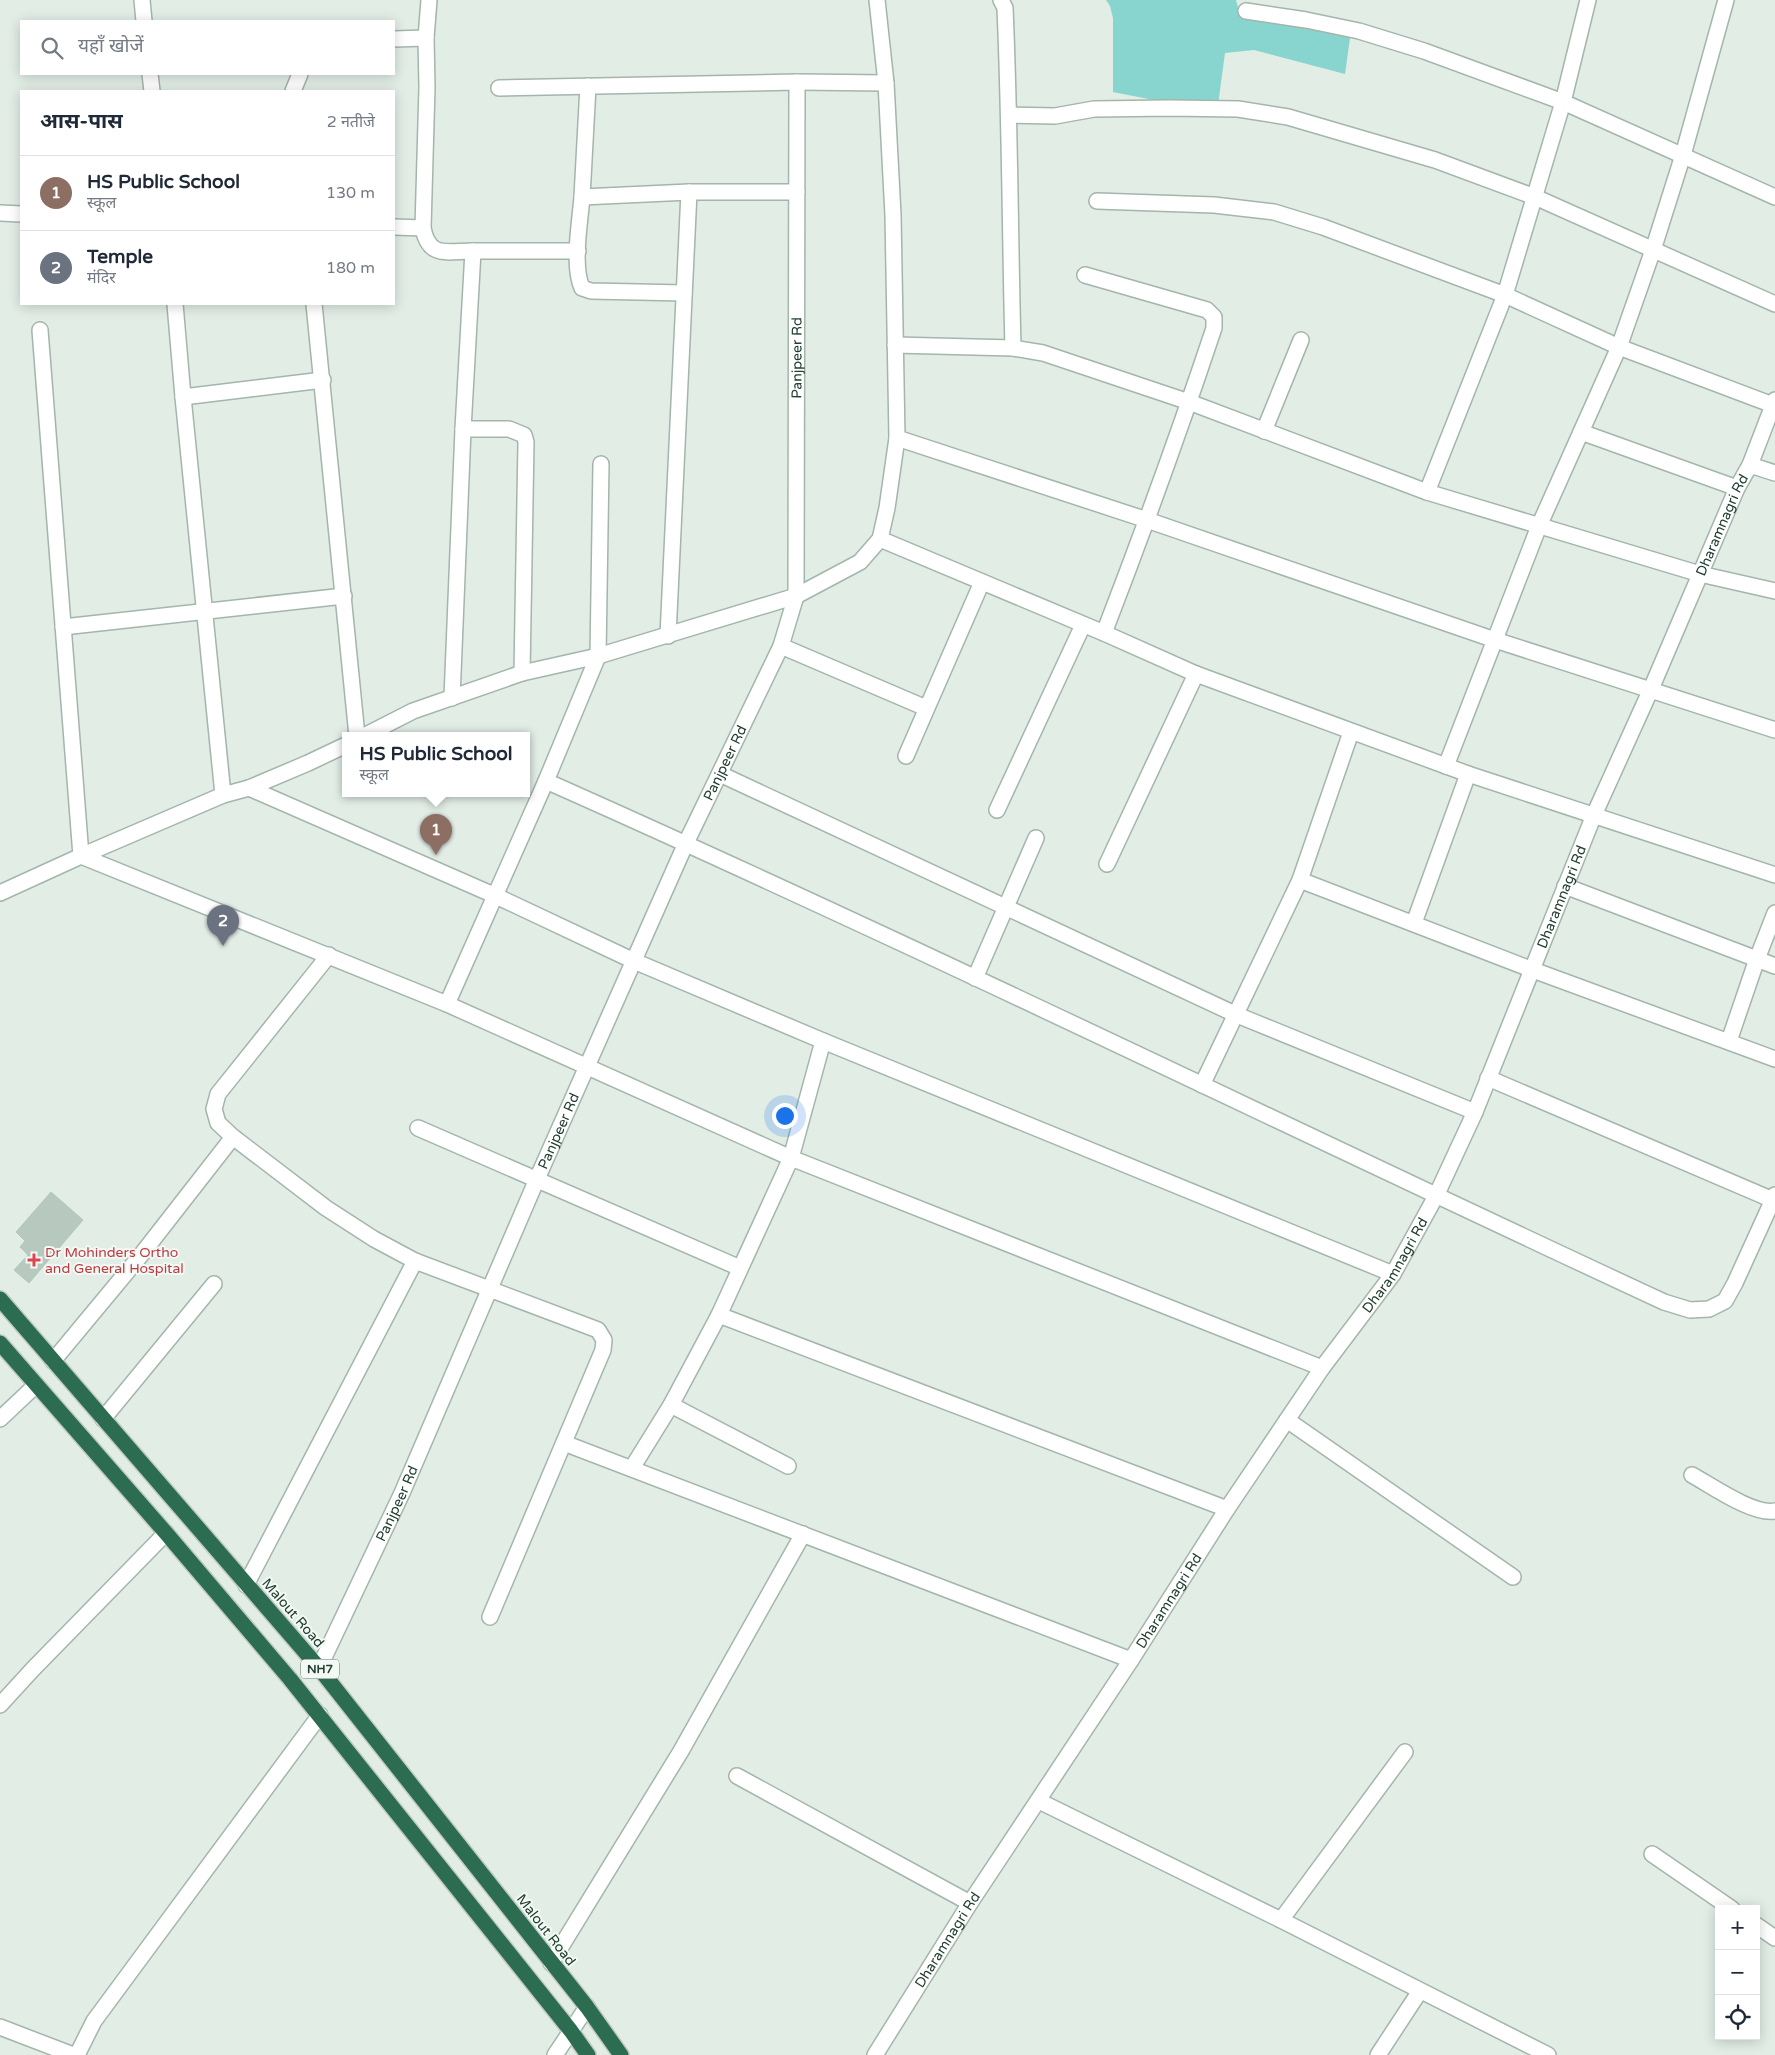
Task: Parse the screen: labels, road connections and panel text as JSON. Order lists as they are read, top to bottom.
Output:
{
  "streets": {
    "highway": ["Malout Road", "NH7"],
    "street": ["Panjpeer Rd", "Dharamnagri Rd"]
  },
  "crossings": [
    ["Panjpeer Rd", "Malout Road"]
  ],
  "places": {
    "health": ["Dr Mohinders Ortho and General Hospital"]
  },
  "page": {
    "search": "यहाँ खोजें",
    "heading": ["आस-पास", "2 नतीजे"],
    "list": [
      {
        "mark": "1",
        "name": "HS Public School",
        "note": "स्कूल",
        "value": "130 m"
      },
      {
        "mark": "2",
        "name": "Temple",
        "note": "मंदिर",
        "value": "180 m"
      }
    ],
    "popup": ["HS Public School", "स्कूल"],
    "pins": ["1", "2"],
    "map_buttons": ["+", "−"]
  }
}
